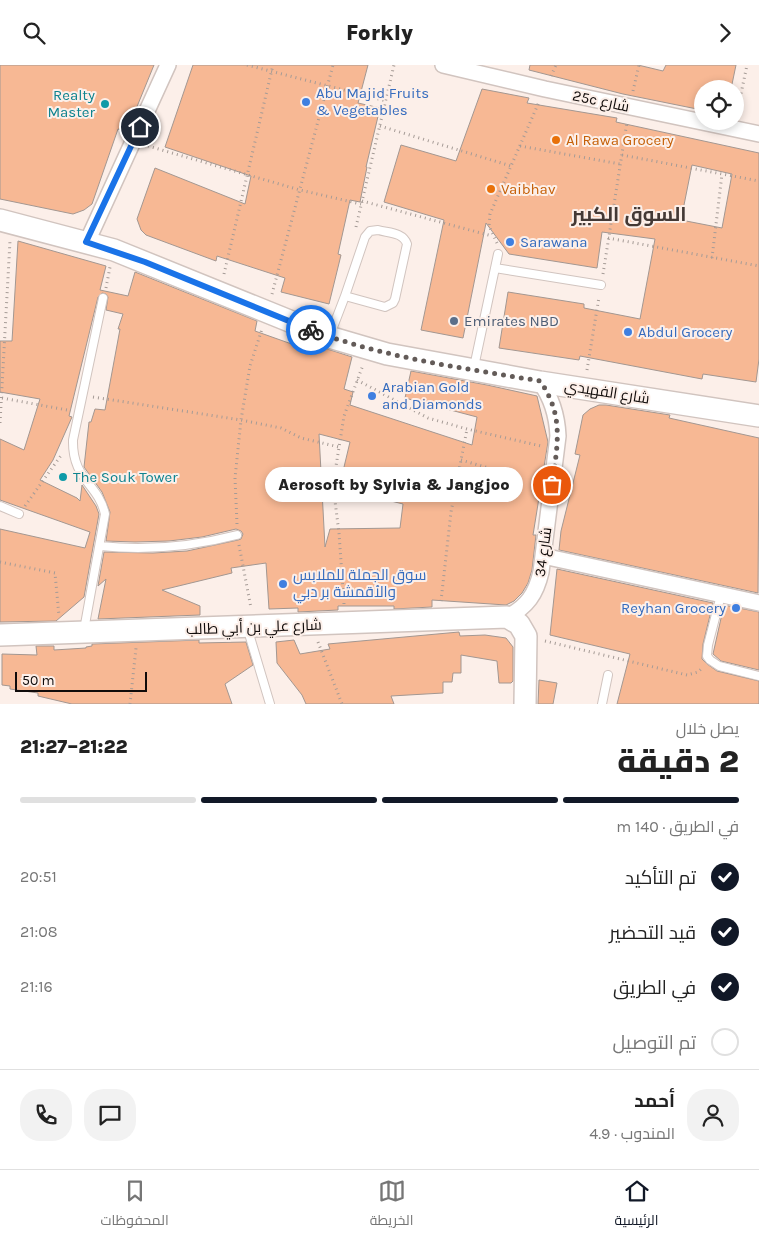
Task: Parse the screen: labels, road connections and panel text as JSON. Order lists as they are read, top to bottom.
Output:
{
  "streets": {
    "street": [
      "25c شارع",
      "شارع الفهيدي",
      "شارع 34",
      "شارع علي بن أبي طالب"
    ]
  },
  "crossings": [
    ["شارع الفهيدي", "شارع 34"],
    ["شارع 34", "شارع علي بن أبي طالب"]
  ],
  "districts": ["السوق الكبير"],
  "places": [
    "Abu Majid Fruits & Vegetables",
    "Realty Master",
    "Al Rawa Grocery",
    "Vaibhav",
    "Sarawana",
    "Emirates NBD",
    "Abdul Grocery",
    "Arabian Gold and Diamonds",
    "The Souk Tower",
    "Aerosoft by Sylvia & Jangjoo",
    "سوق الجملة للملابس والأقمشة بر دبي",
    "Reyhan Grocery"
  ],
  "scale_bar": "50 m",
  "page": {
    "header": "Forkly",
    "bubble": "Aerosoft by Sylvia & Jangjoo",
    "scale": "50 m",
    "heading": ["2 دقيقة", "يصل خلال", "21:22–21:27"],
    "panel": ["أحمد", "المندوب · 4.9"],
    "bar": "في الطريق · 140 m",
    "list": [
      ["تم التأكيد", "20:51"],
      ["قيد التحضير", "21:08"],
      ["في الطريق", "21:16"],
      "تم التوصيل"
    ],
    "tabs": ["الرئيسية", "الخريطة", "المحفوظات"]
  }
}
